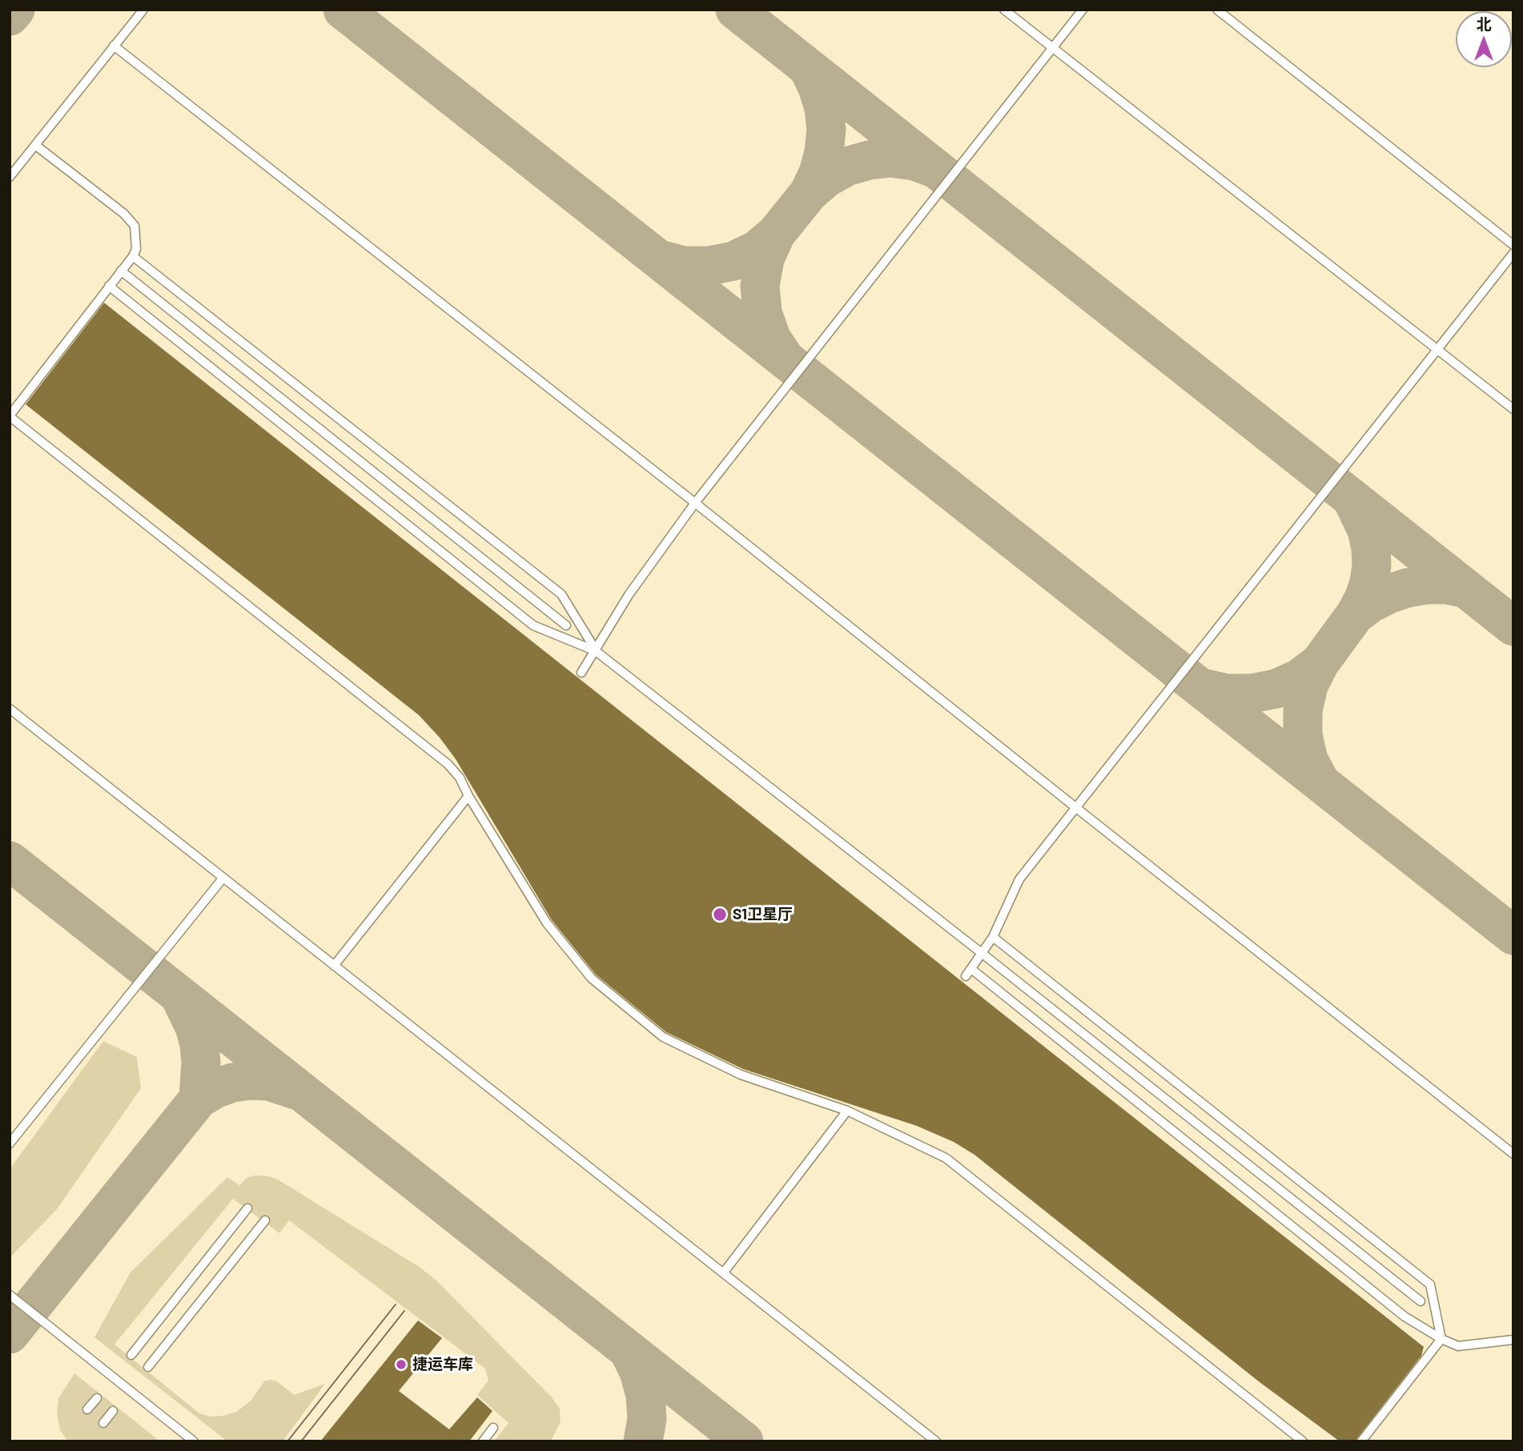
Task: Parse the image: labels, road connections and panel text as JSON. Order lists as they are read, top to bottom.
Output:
{
  "places": ["S1卫星厅", "捷运车库"],
  "north": "top"
}
